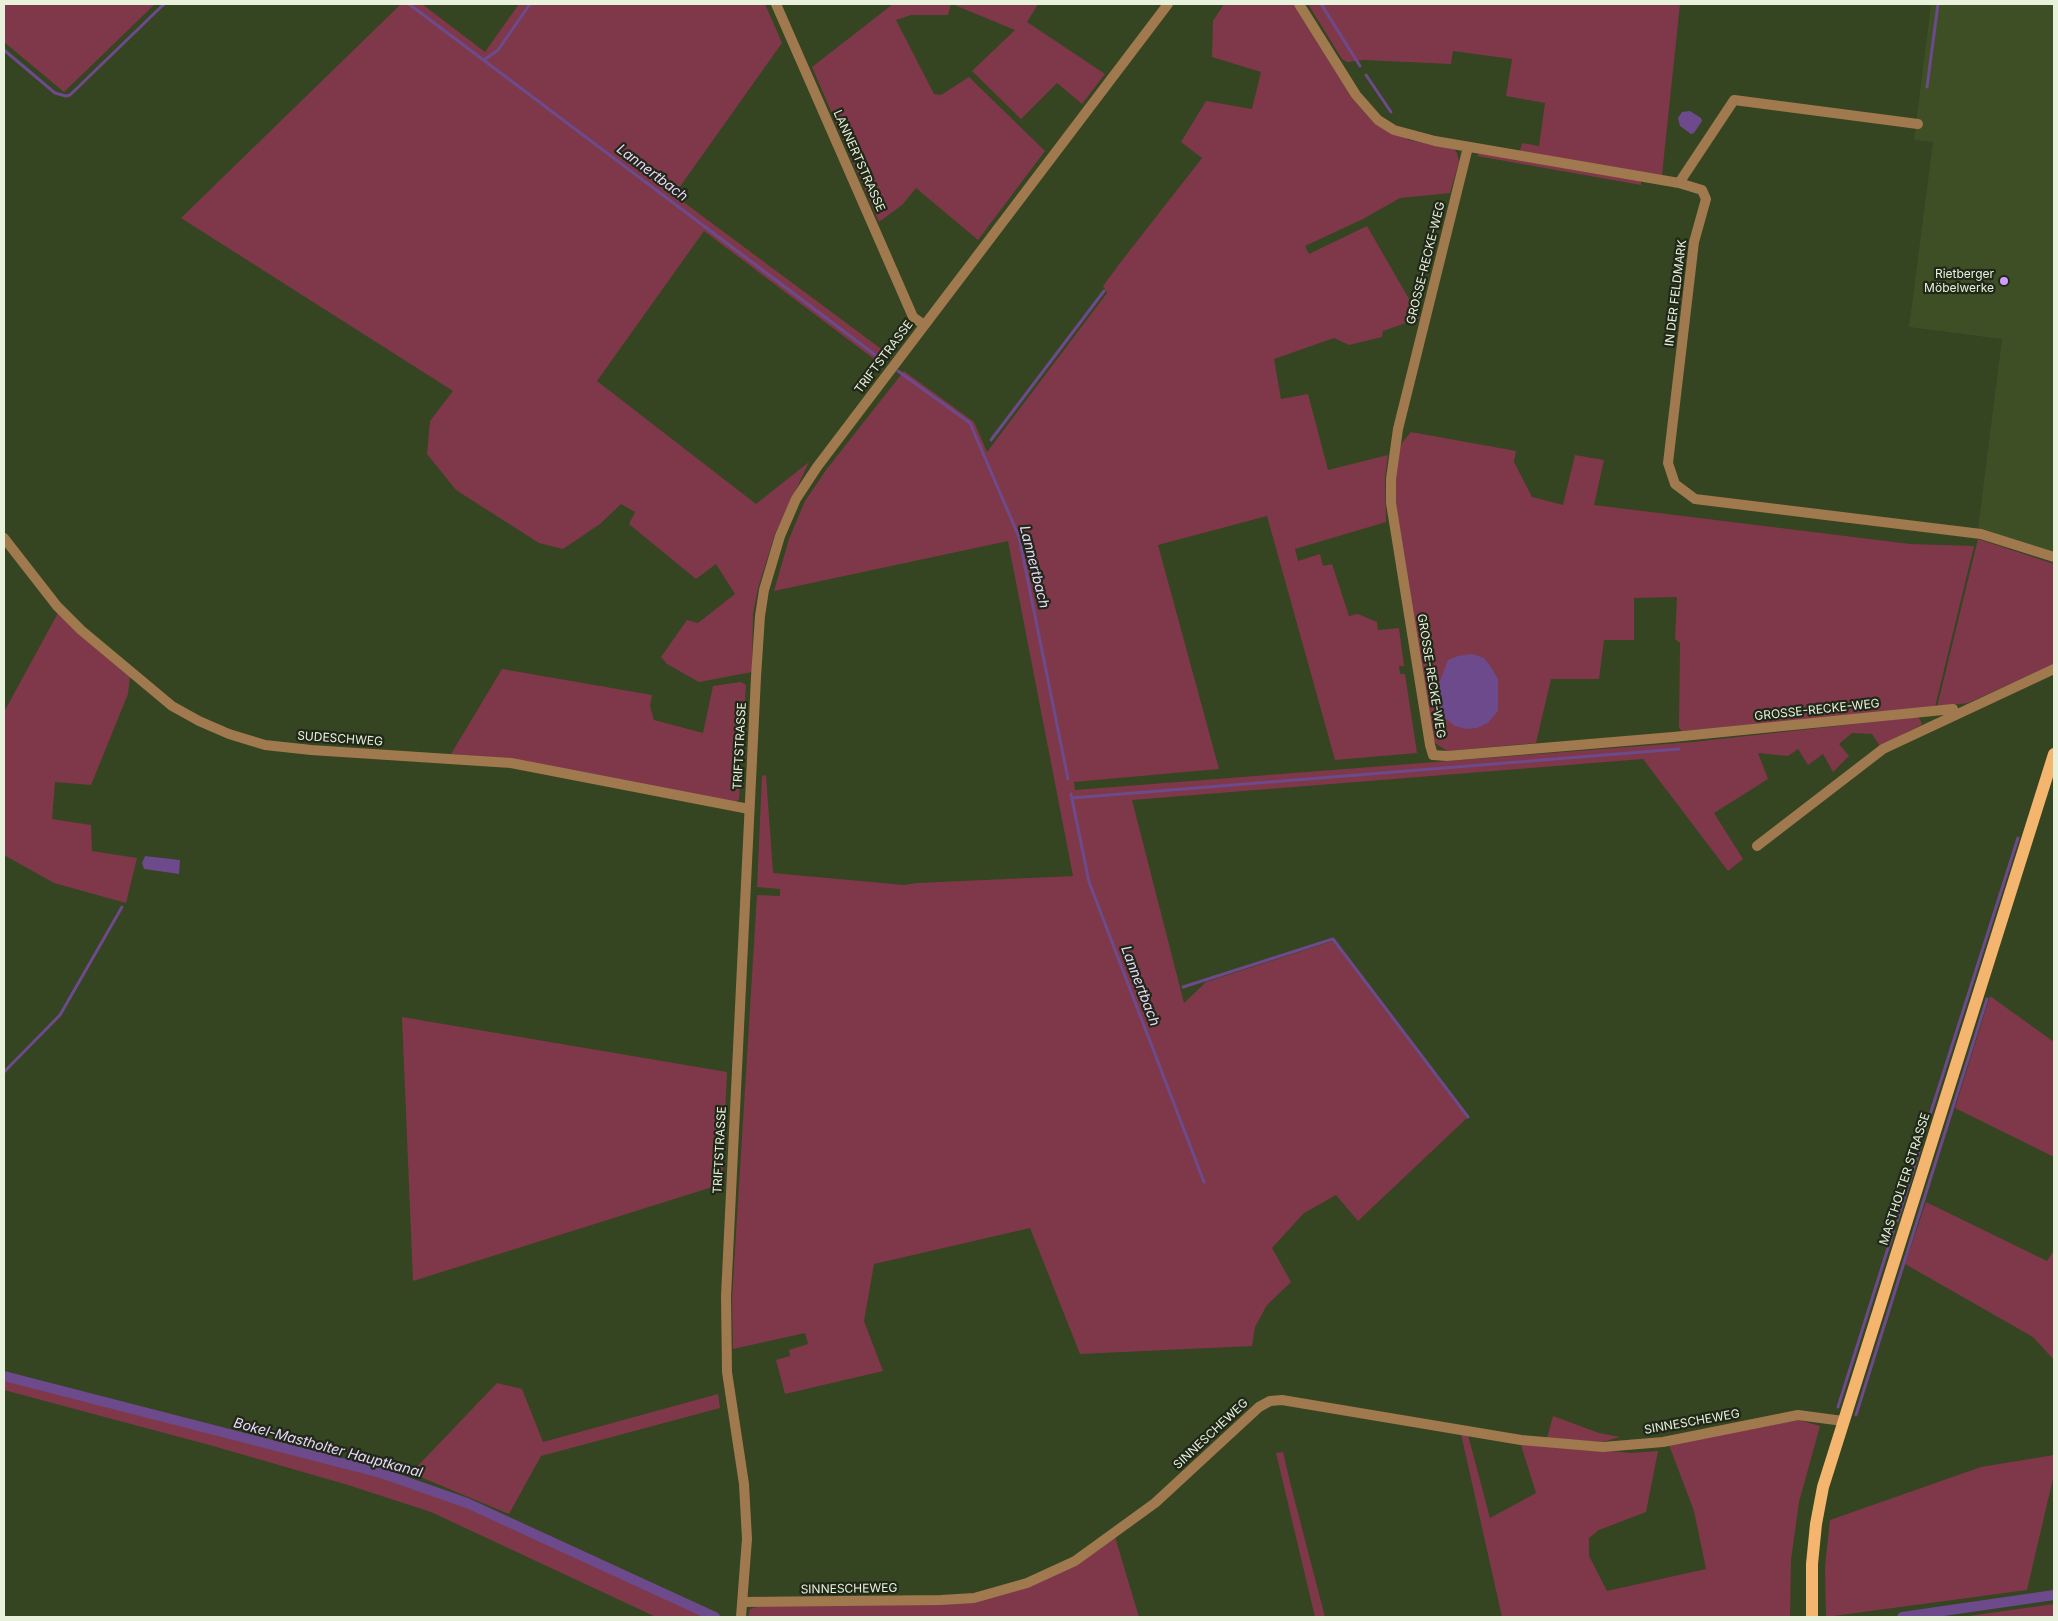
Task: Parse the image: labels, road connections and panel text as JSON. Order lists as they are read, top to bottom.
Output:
{
  "streets": {
    "main road": ["MASTHOLTER STRASSE"],
    "street": [
      "LANNERTSTRASSE",
      "GROSSE-RECKE-WEG",
      "IN DER FELDMARK",
      "TRIFTSTRASSE",
      "SUDESCHWEG",
      "SINNESCHEWEG"
    ]
  },
  "crossings": [
    ["LANNERTSTRASSE", "TRIFTSTRASSE"],
    ["GROSSE-RECKE-WEG", "IN DER FELDMARK"],
    ["TRIFTSTRASSE", "SUDESCHWEG"],
    ["TRIFTSTRASSE", "SINNESCHEWEG"],
    ["MASTHOLTER STRASSE", "SINNESCHEWEG"]
  ],
  "water": ["Lannertbach", "Bokel-Mastholter Hauptkanal"],
  "places": ["Rietberger Möbelwerke"]
}
